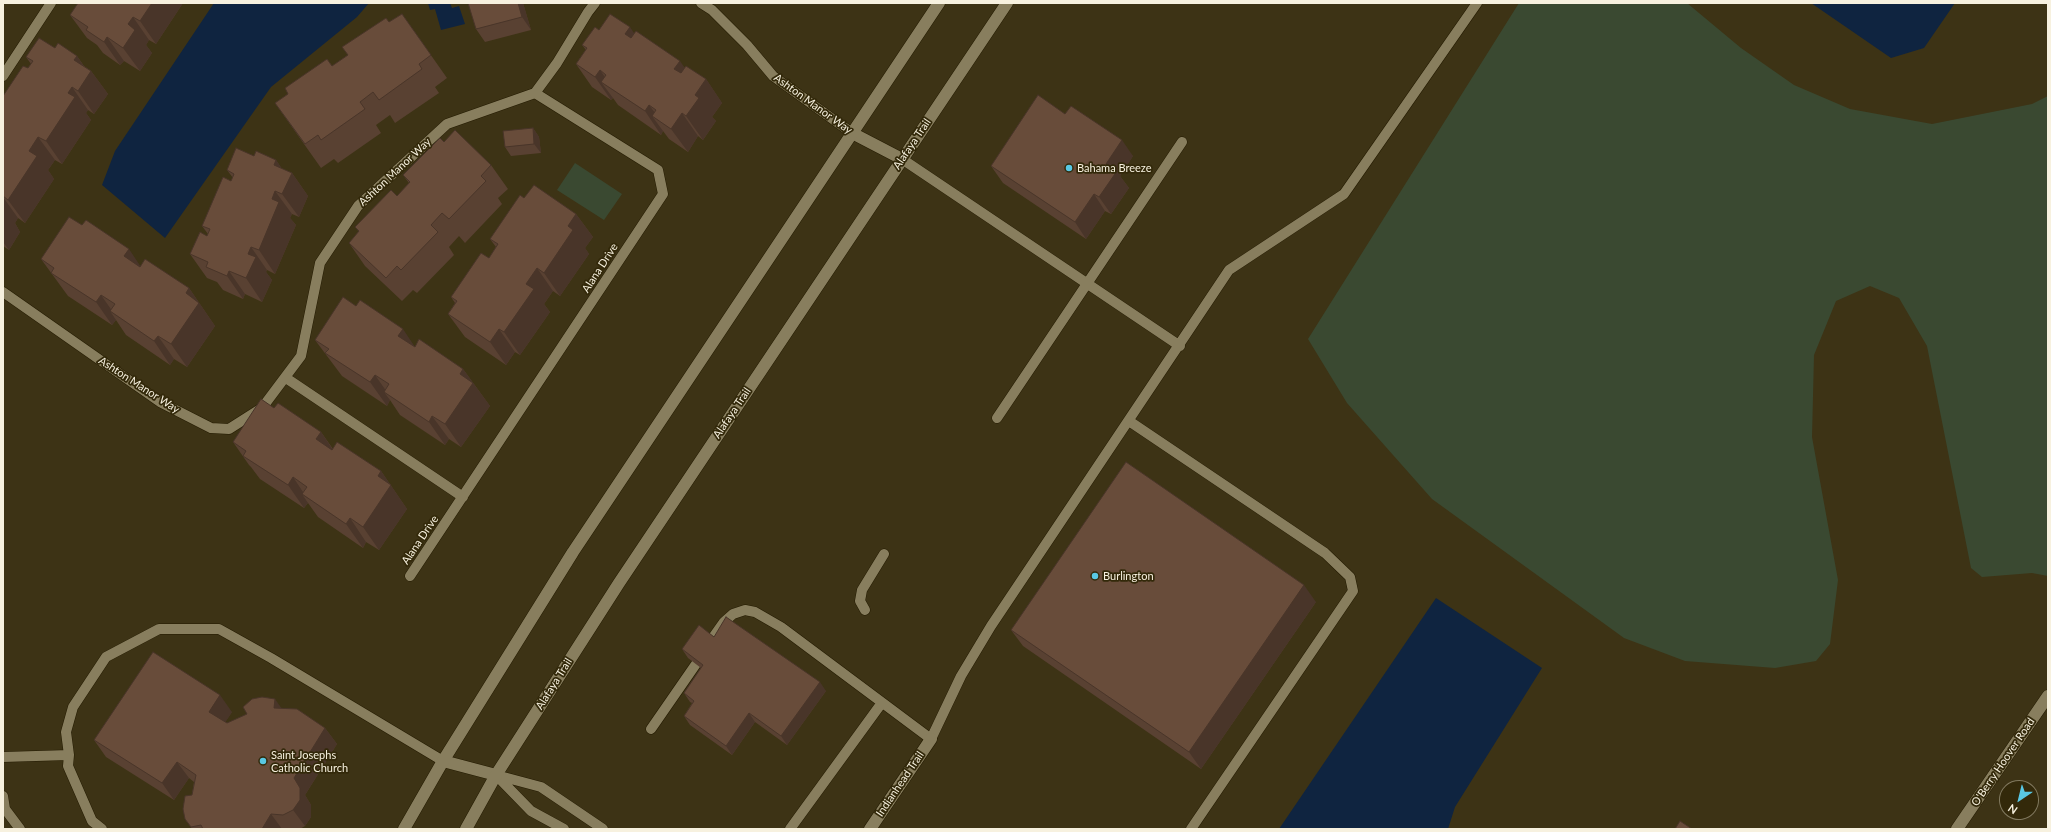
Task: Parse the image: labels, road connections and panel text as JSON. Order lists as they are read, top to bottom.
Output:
{
  "streets": {
    "main road": [
      "Ashton Manor Way",
      "Alafaya Trail",
      "O'Berry Hoover Road",
      "Indianhead Trail"
    ],
    "lane": ["Alana Drive"]
  },
  "crossings": [
    ["Ashton Manor Way", "Alafaya Trail"],
    ["Ashton Manor Way", "Alana Drive"]
  ],
  "places": ["Bahama Breeze", "Burlington", "Saint Josephs Catholic Church"],
  "north": "bottom left"
}
